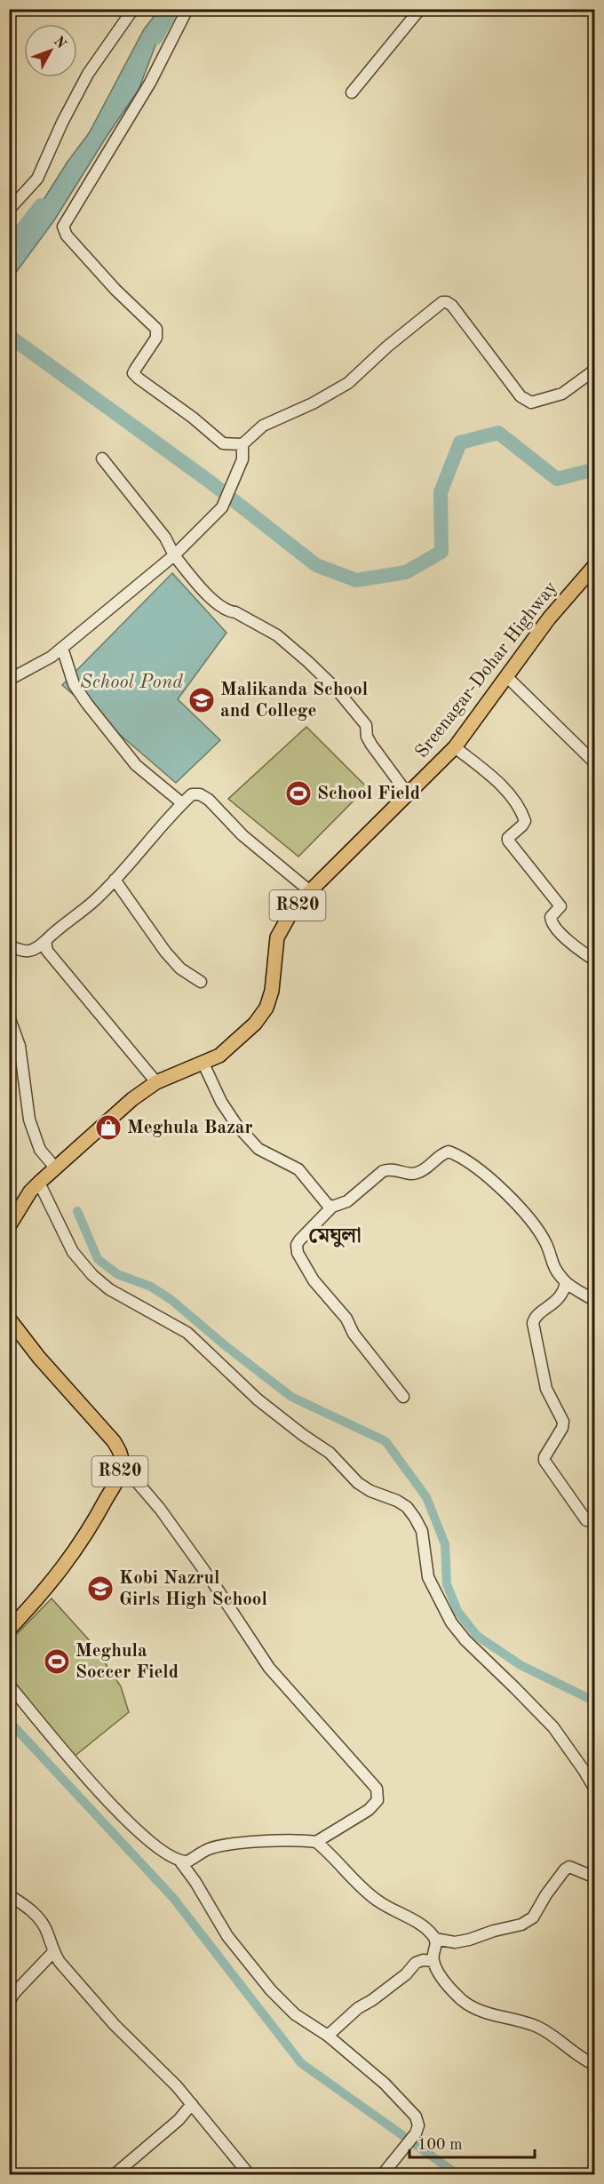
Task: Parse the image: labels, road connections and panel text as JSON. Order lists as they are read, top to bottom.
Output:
{
  "streets": {
    "main road": ["Sreenagar-Dohar Highway", "R820"]
  },
  "districts": ["মেঘুলা"],
  "water": ["School Pond"],
  "places": {
    "school or university": ["Malikanda School and College", "Kobi Nazrul Girls High School"],
    "sports": ["School Field", "Meghula Soccer Field"],
    "shop": ["Meghula Bazar"]
  },
  "scale_bar": "100 m",
  "north": "top right"
}
